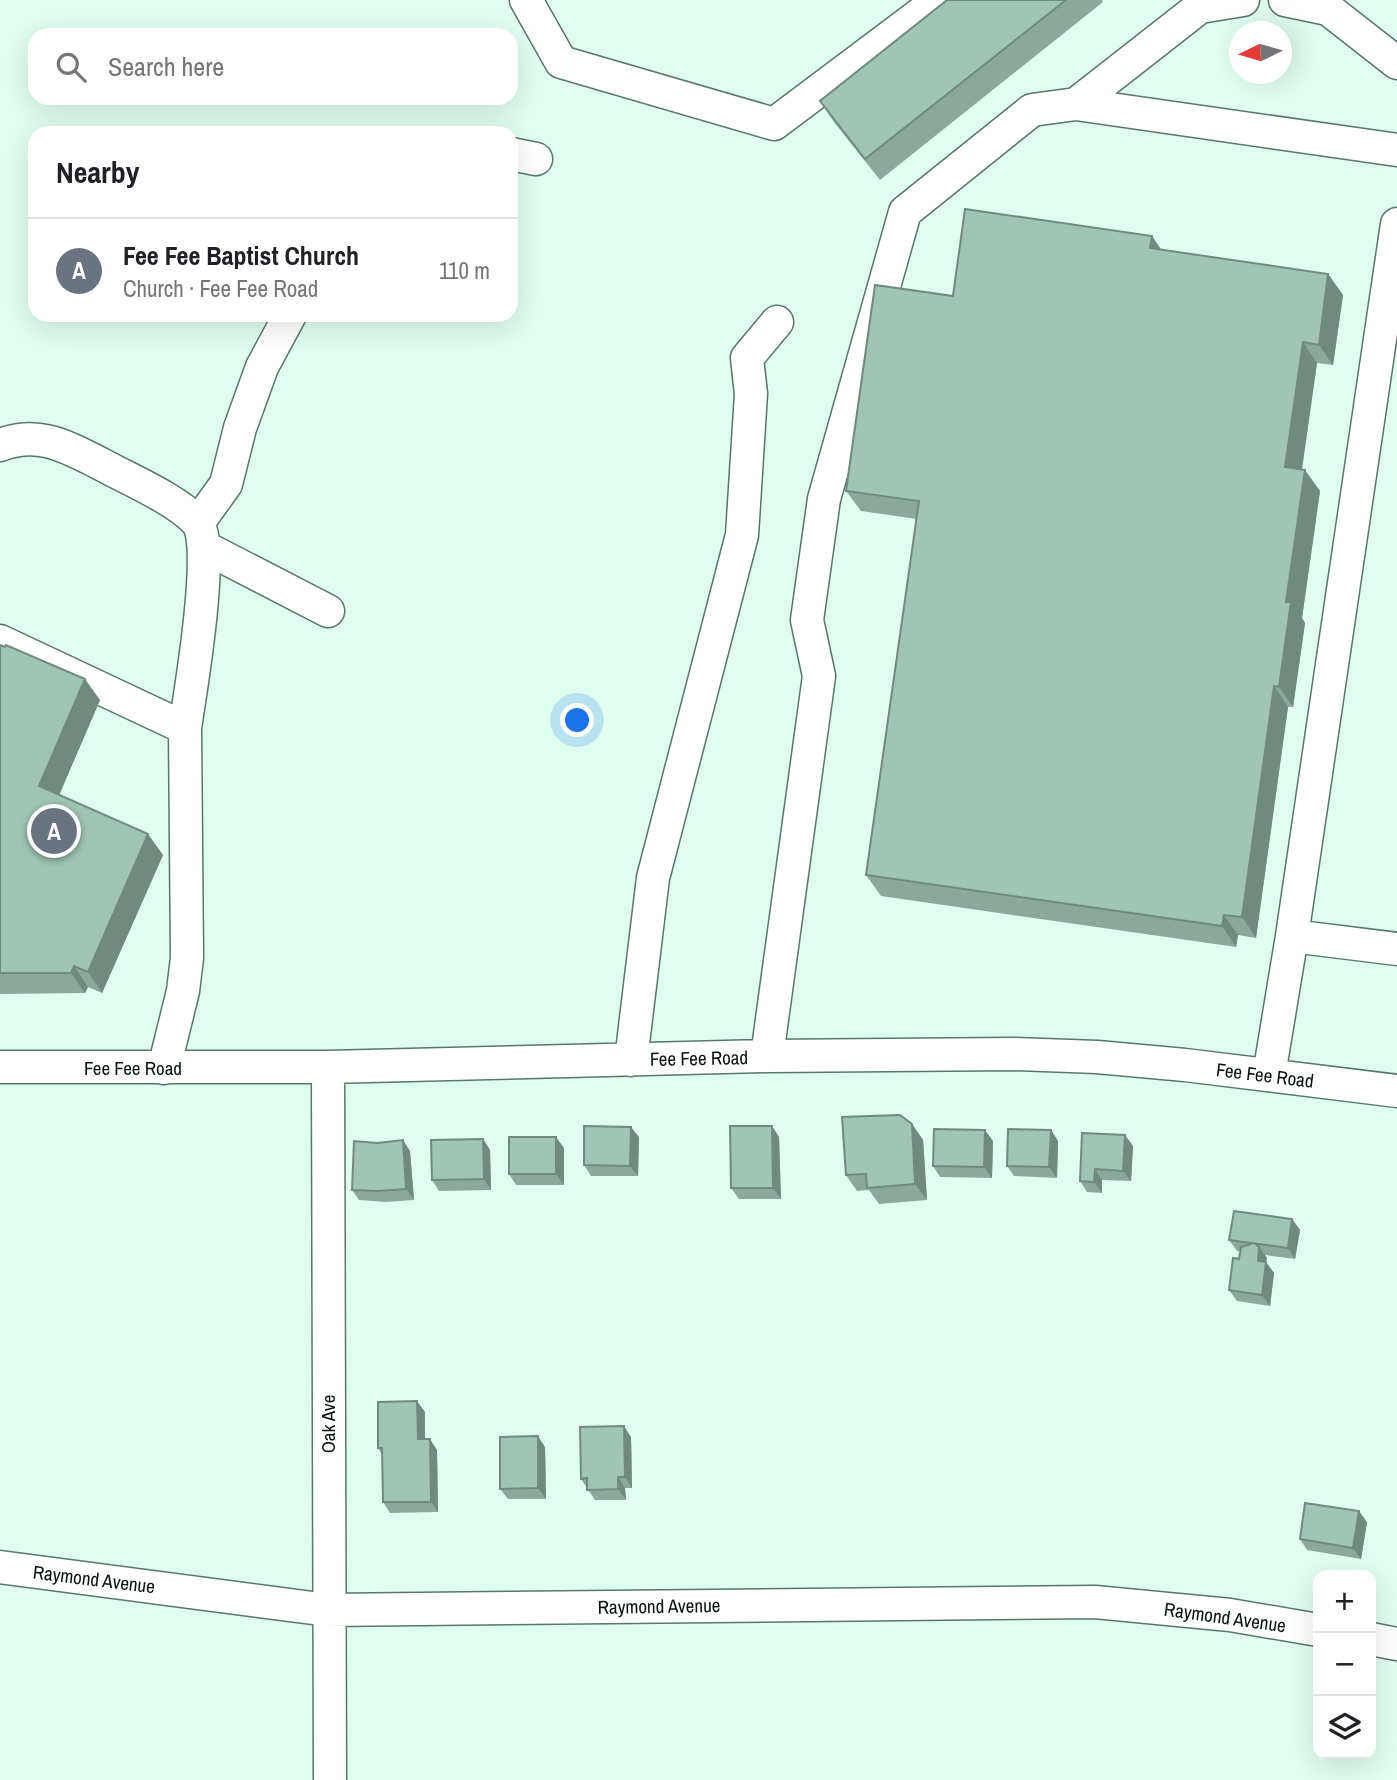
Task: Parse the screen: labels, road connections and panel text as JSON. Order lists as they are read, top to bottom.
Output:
{
  "streets": {
    "street": ["Fee Fee Road", "Oak Ave", "Raymond Avenue"]
  },
  "crossings": [
    ["Fee Fee Road", "Oak Ave"],
    ["Oak Ave", "Raymond Avenue"]
  ],
  "north": "left",
  "page": {
    "search": "Search here",
    "heading": "Nearby",
    "list": [
      {
        "mark": "A",
        "name": "Fee Fee Baptist Church",
        "note": "Church · Fee Fee Road",
        "value": "110 m"
      }
    ],
    "pins": "A",
    "map_buttons": ["+", "−"]
  }
}
